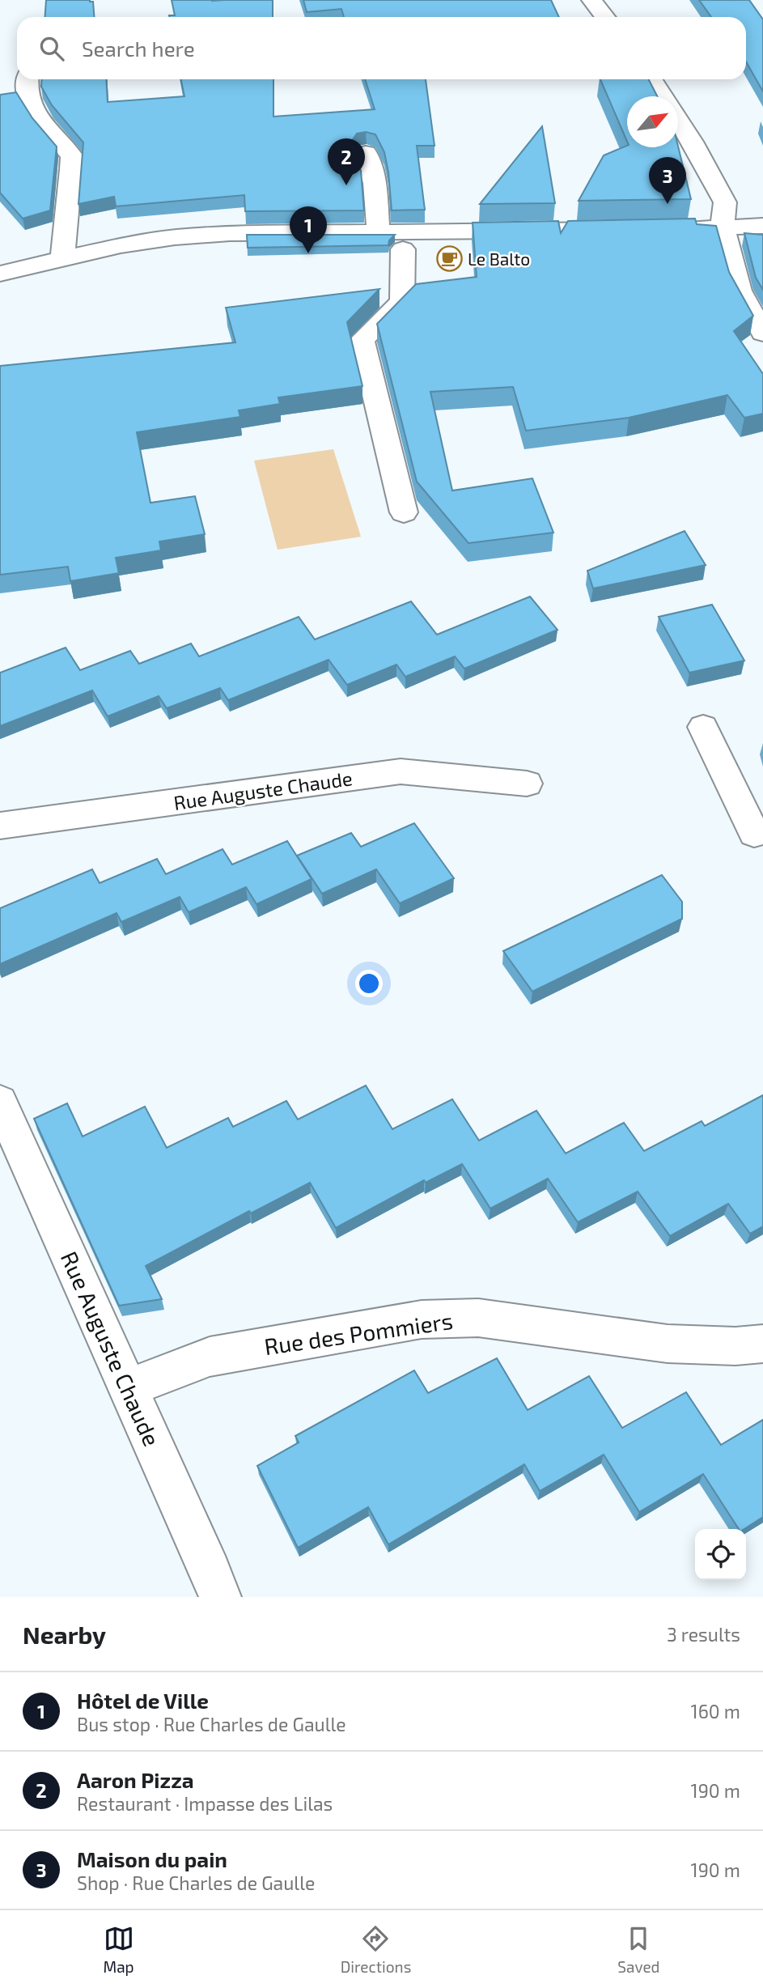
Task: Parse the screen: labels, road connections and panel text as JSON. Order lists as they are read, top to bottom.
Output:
{
  "streets": {
    "street": ["Rue Auguste Chaude", "Rue des Pommiers"]
  },
  "crossings": [
    ["Rue Auguste Chaude", "Rue des Pommiers"]
  ],
  "places": {
    "cafe": ["Le Balto"]
  },
  "north": "top right",
  "page": {
    "search": "Search here",
    "pins": ["2", "3", "1"],
    "heading": ["Nearby", "3 results"],
    "list": [
      {
        "mark": "1",
        "name": "Hôtel de Ville",
        "note": "Bus stop · Rue Charles de Gaulle",
        "value": "160 m"
      },
      {
        "mark": "2",
        "name": "Aaron Pizza",
        "note": "Restaurant · Impasse des Lilas",
        "value": "190 m"
      },
      {
        "mark": "3",
        "name": "Maison du pain",
        "note": "Shop · Rue Charles de Gaulle",
        "value": "190 m"
      }
    ],
    "nav": ["Map", "Directions", "Saved"]
  }
}
